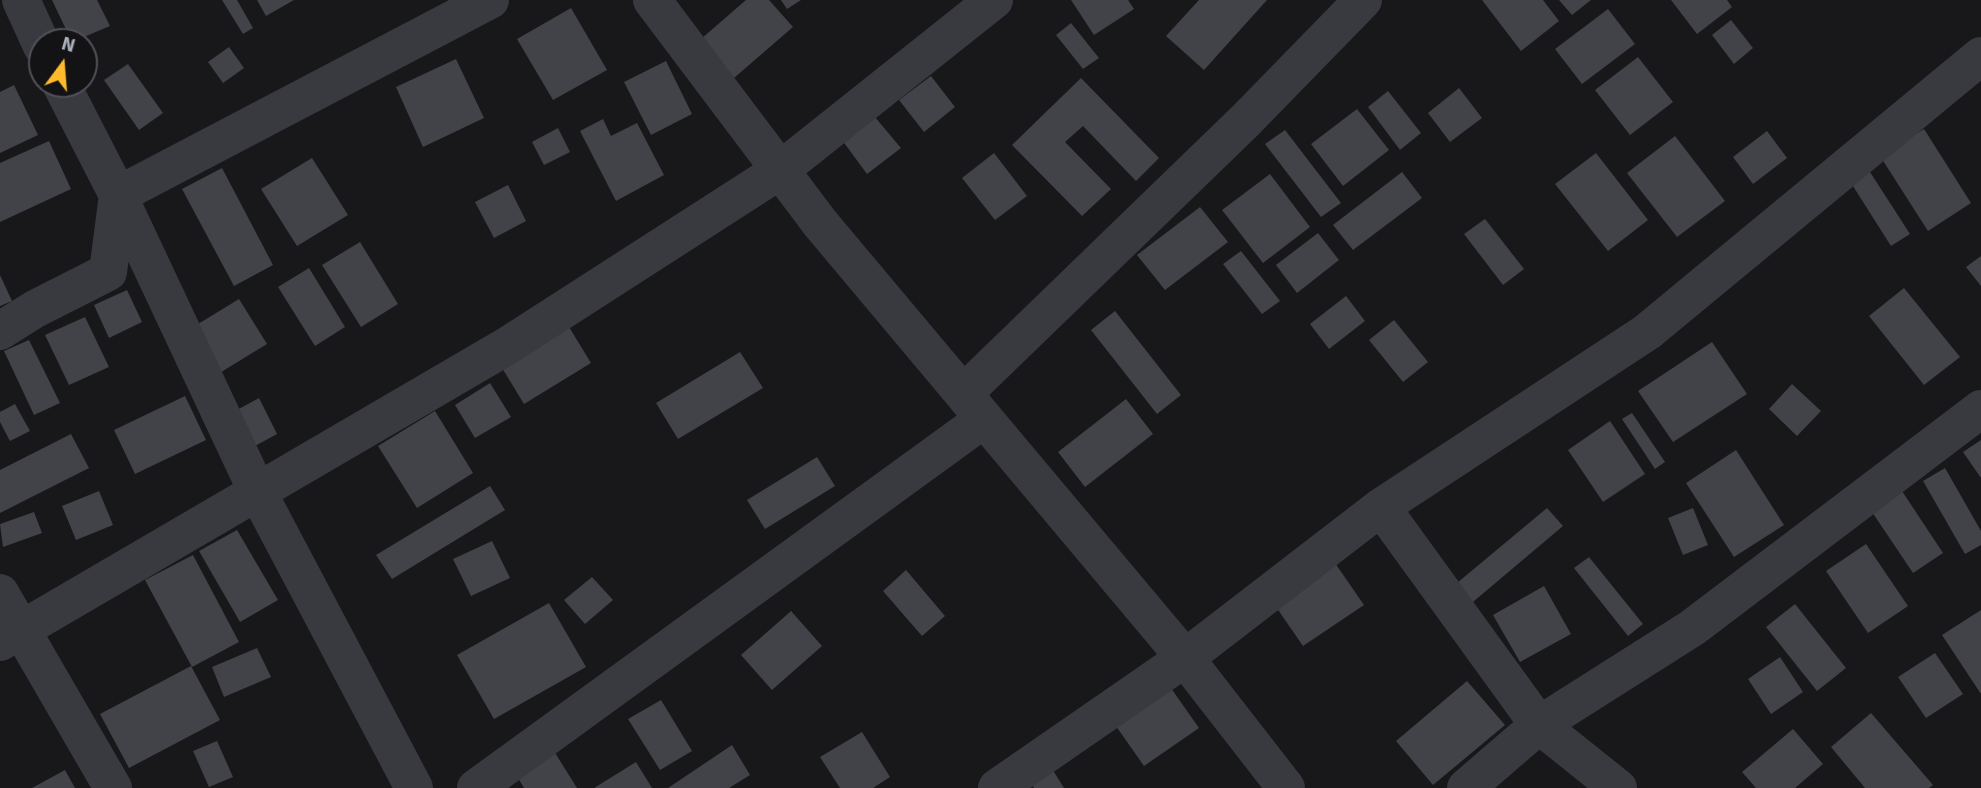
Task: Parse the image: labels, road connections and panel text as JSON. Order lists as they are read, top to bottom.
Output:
{
  "north": "top"
}
